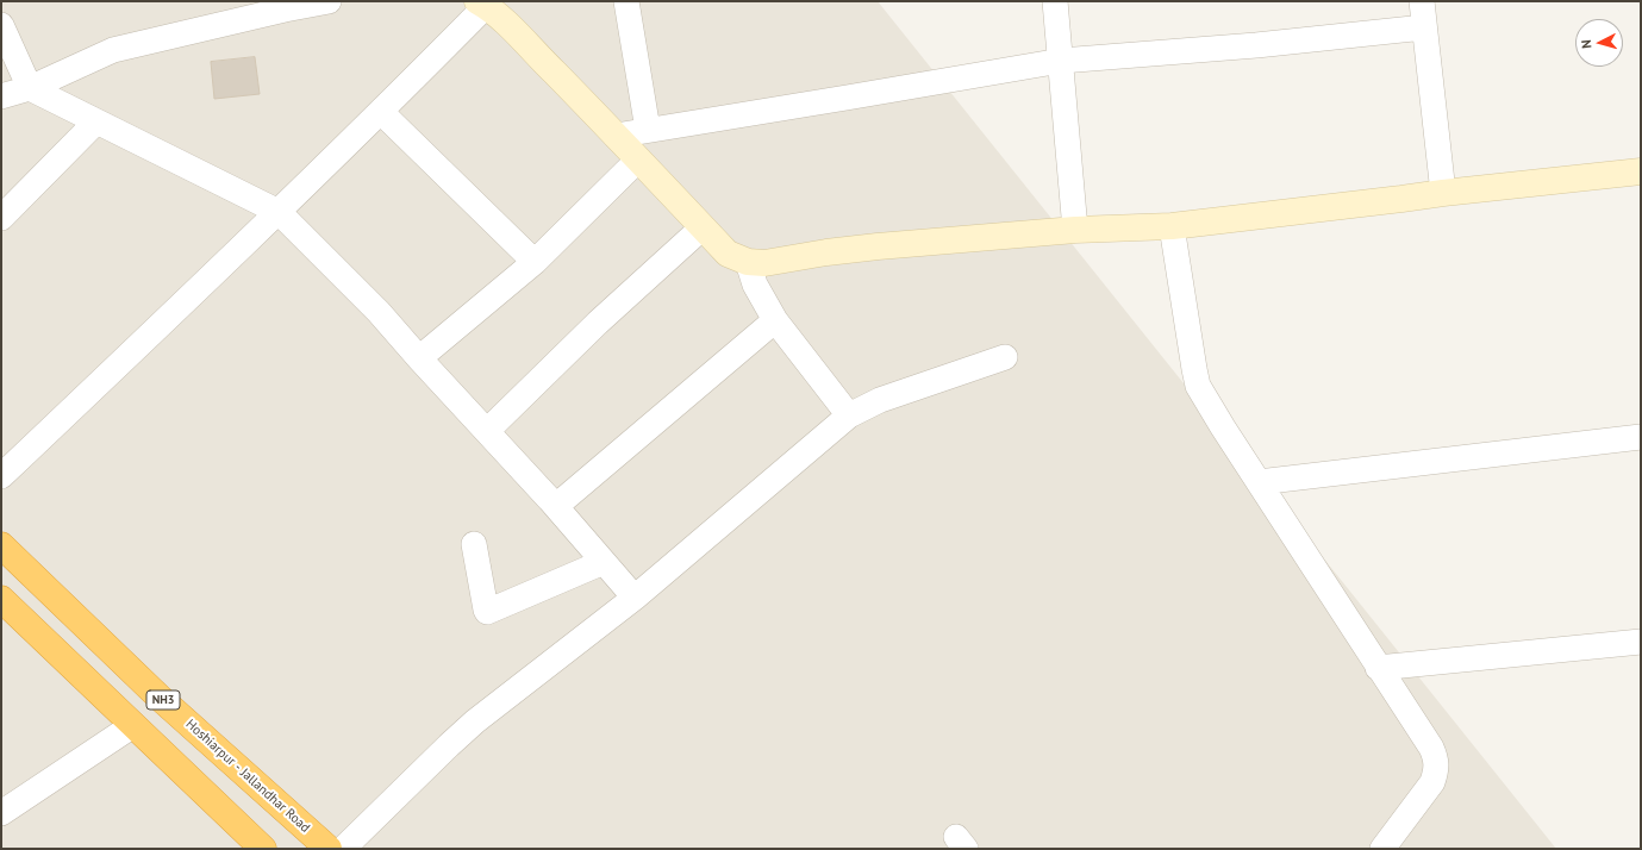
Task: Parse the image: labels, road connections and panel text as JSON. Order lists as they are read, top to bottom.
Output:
{
  "streets": {
    "highway": ["NH3", "Hoshiarpur - Jallandhar Road"]
  },
  "north": "left"
}
